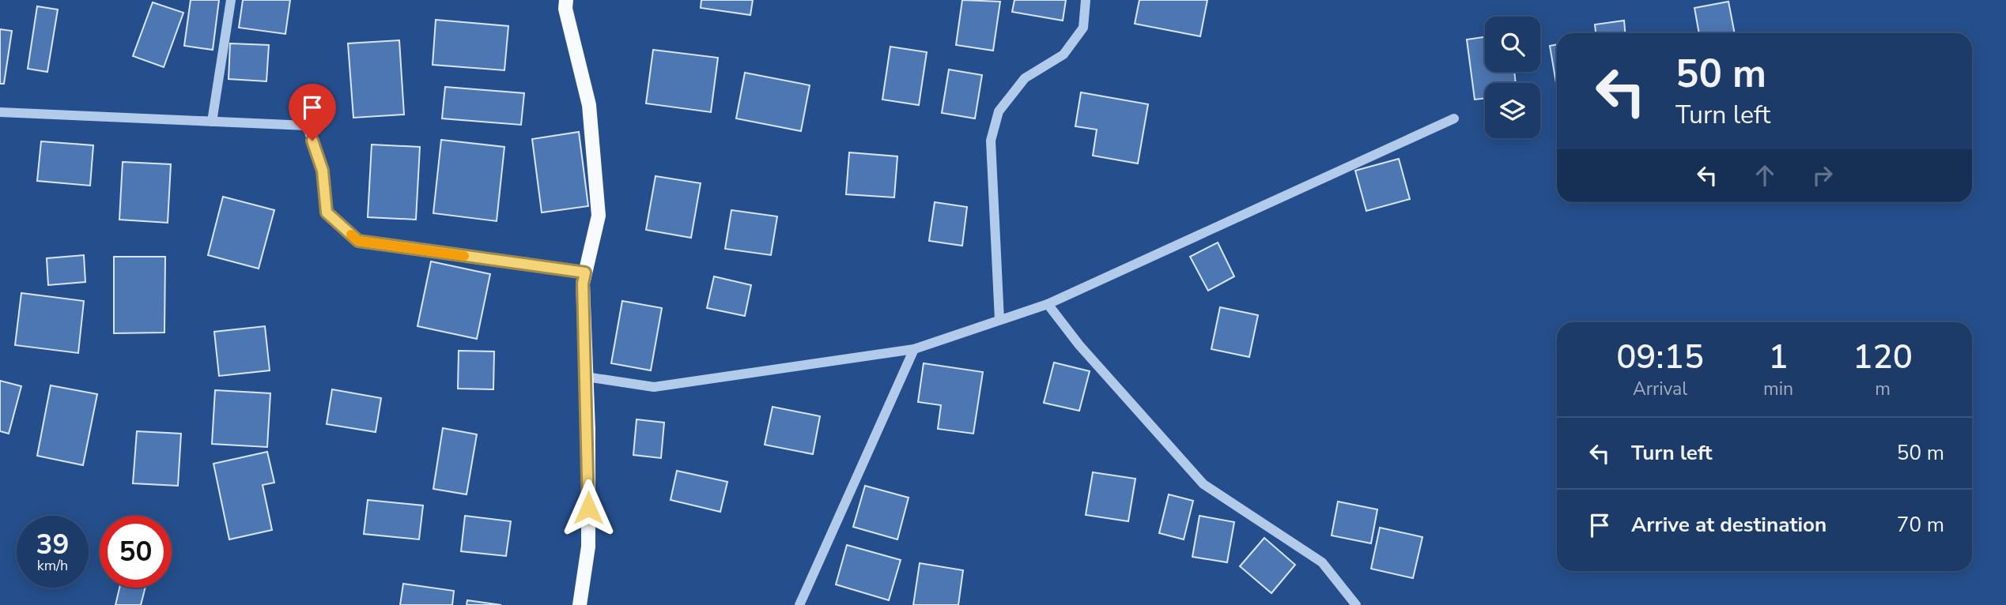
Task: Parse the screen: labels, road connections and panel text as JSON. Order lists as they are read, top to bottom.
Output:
{
  "page": {
    "turn": ["50 m", "Turn left"],
    "eta": [
      "09:15",
      "Arrival",
      "1",
      "min",
      "120",
      "m"
    ],
    "list": [
      {
        "name": "Turn left",
        "value": "50 m"
      },
      {
        "name": "Arrive at destination",
        "value": "70 m"
      }
    ],
    "speed": "39 km/h",
    "limit": "50"
  }
}
